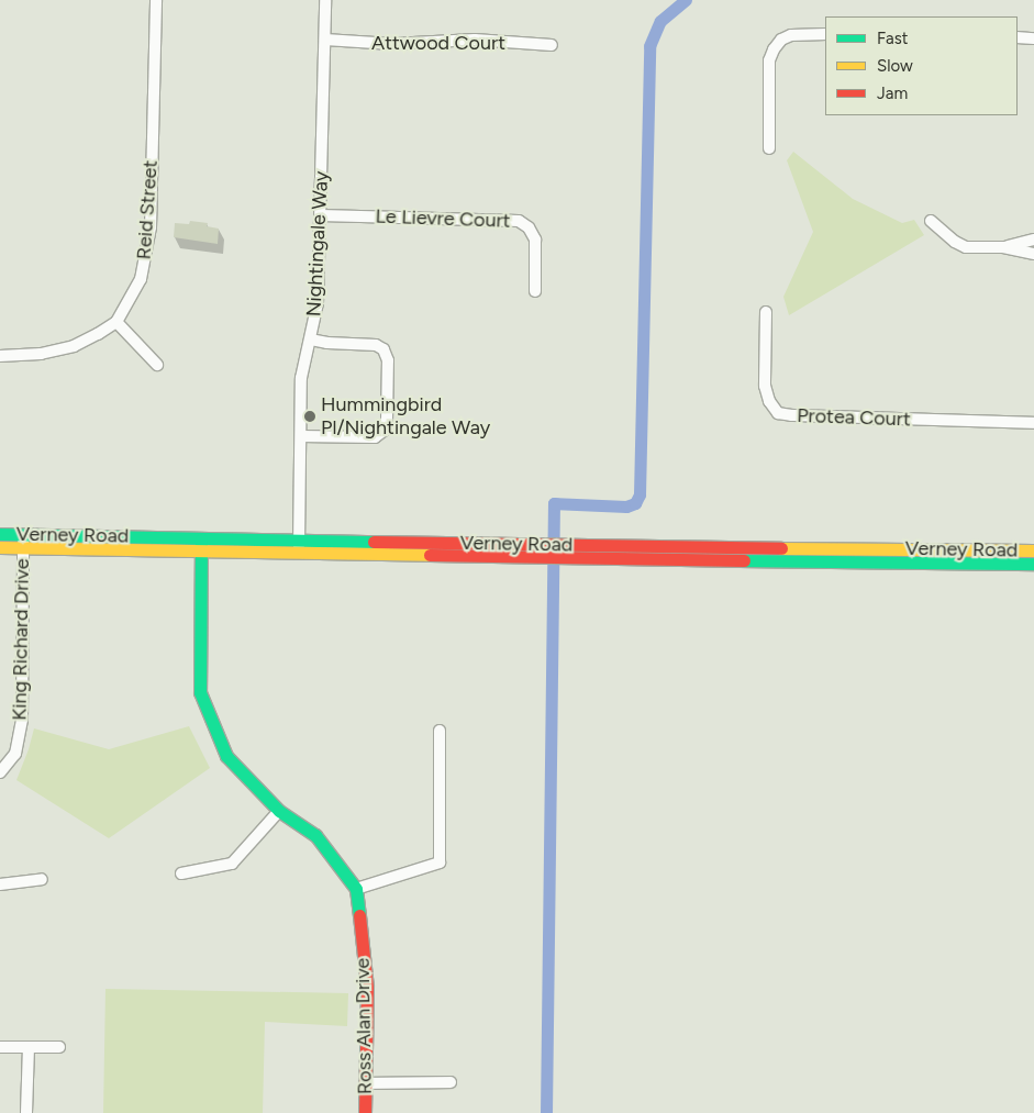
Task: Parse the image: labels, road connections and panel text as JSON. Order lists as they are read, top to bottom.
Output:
{
  "streets": {
    "street": [
      "Attwood Court",
      "Reid Street",
      "Le Lievre Court",
      "Nightingale Way",
      "Protea Court",
      "Verney Road",
      "King Richard Drive",
      "Ross Alan Drive"
    ]
  },
  "crossings": [
    ["Attwood Court", "Nightingale Way"],
    ["Le Lievre Court", "Nightingale Way"],
    ["Nightingale Way", "Verney Road"],
    ["Verney Road", "King Richard Drive"]
  ],
  "places": ["Hummingbird Pl/Nightingale Way"],
  "legend": ["Fast", "Slow", "Jam"]
}
